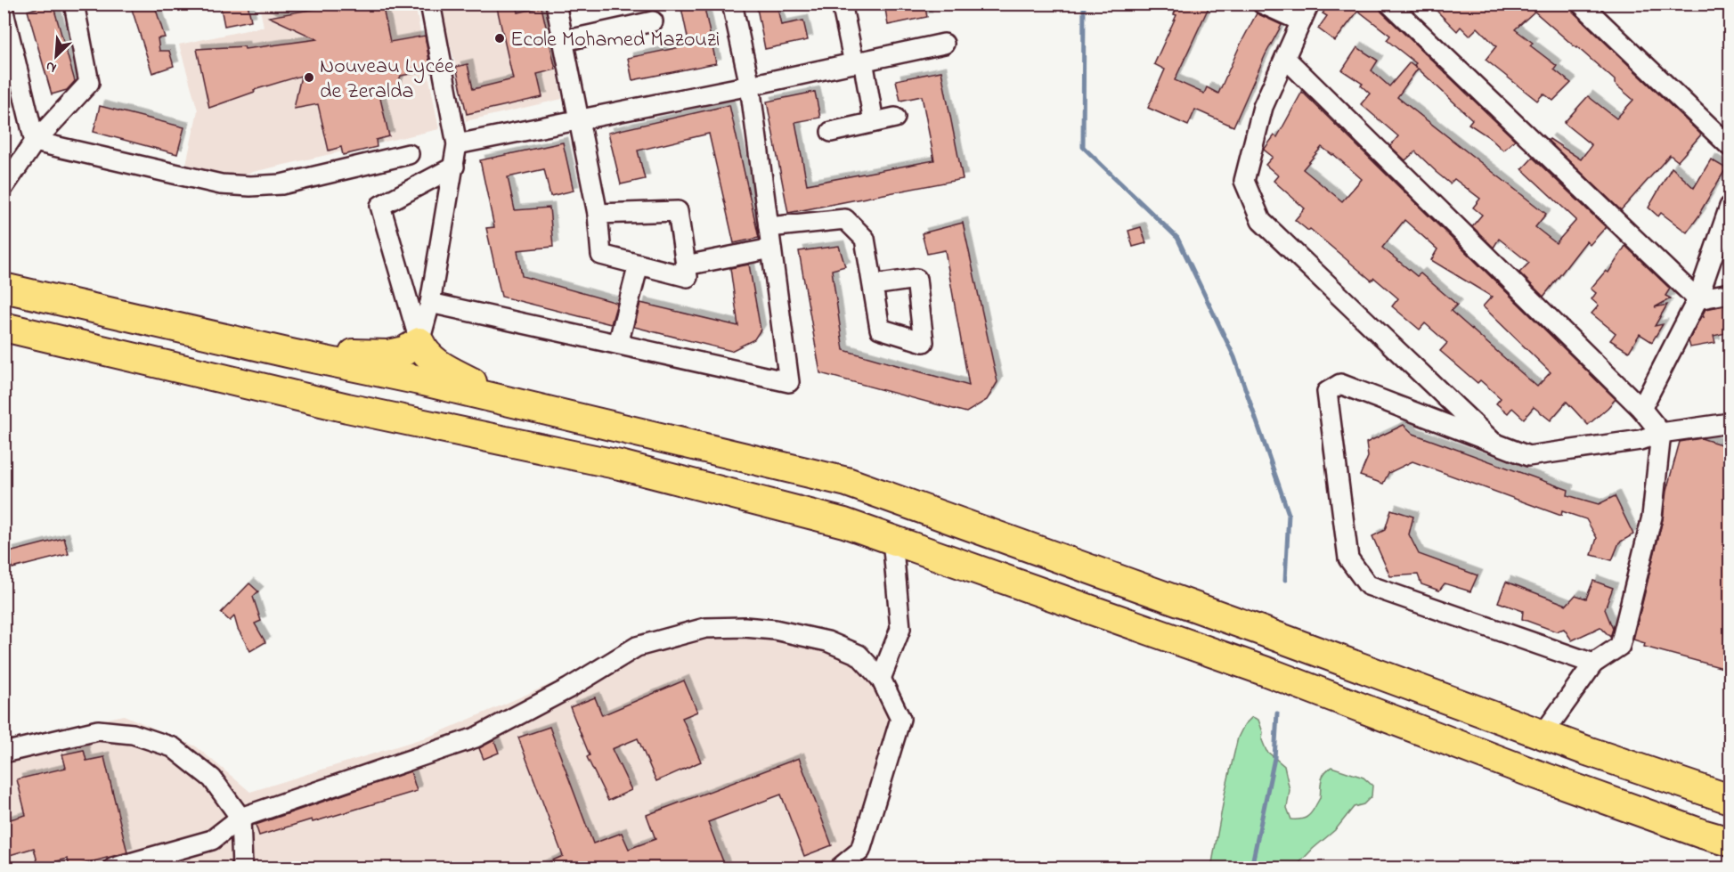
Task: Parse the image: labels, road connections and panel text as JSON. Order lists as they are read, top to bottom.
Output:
{
  "places": ["Ecole Mohamed Mazouzi", "Nouveau Lycée de Zeralda"],
  "north": "bottom left"
}
